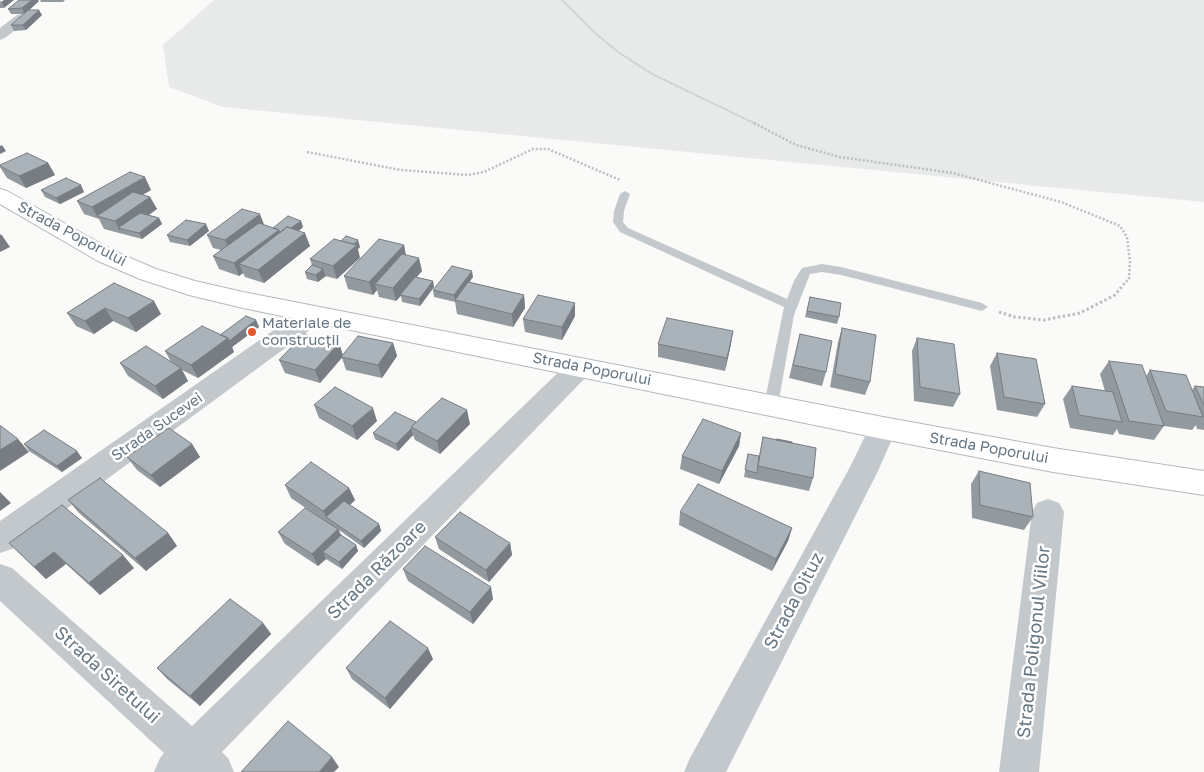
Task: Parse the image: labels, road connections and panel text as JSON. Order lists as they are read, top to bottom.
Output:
{
  "streets": {
    "street": [
      "Strada Poporului",
      "Strada Sucevei",
      "Strada Răzoare",
      "Strada Oituz",
      "Strada Poligonul Viilor",
      "Strada Siretului"
    ]
  },
  "crossings": [
    ["Strada Poporului", "Strada Sucevei"],
    ["Strada Poporului", "Strada Răzoare"],
    ["Strada Poporului", "Strada Oituz"],
    ["Strada Răzoare", "Strada Siretului"]
  ],
  "places": ["Materiale de construcții"]
}
